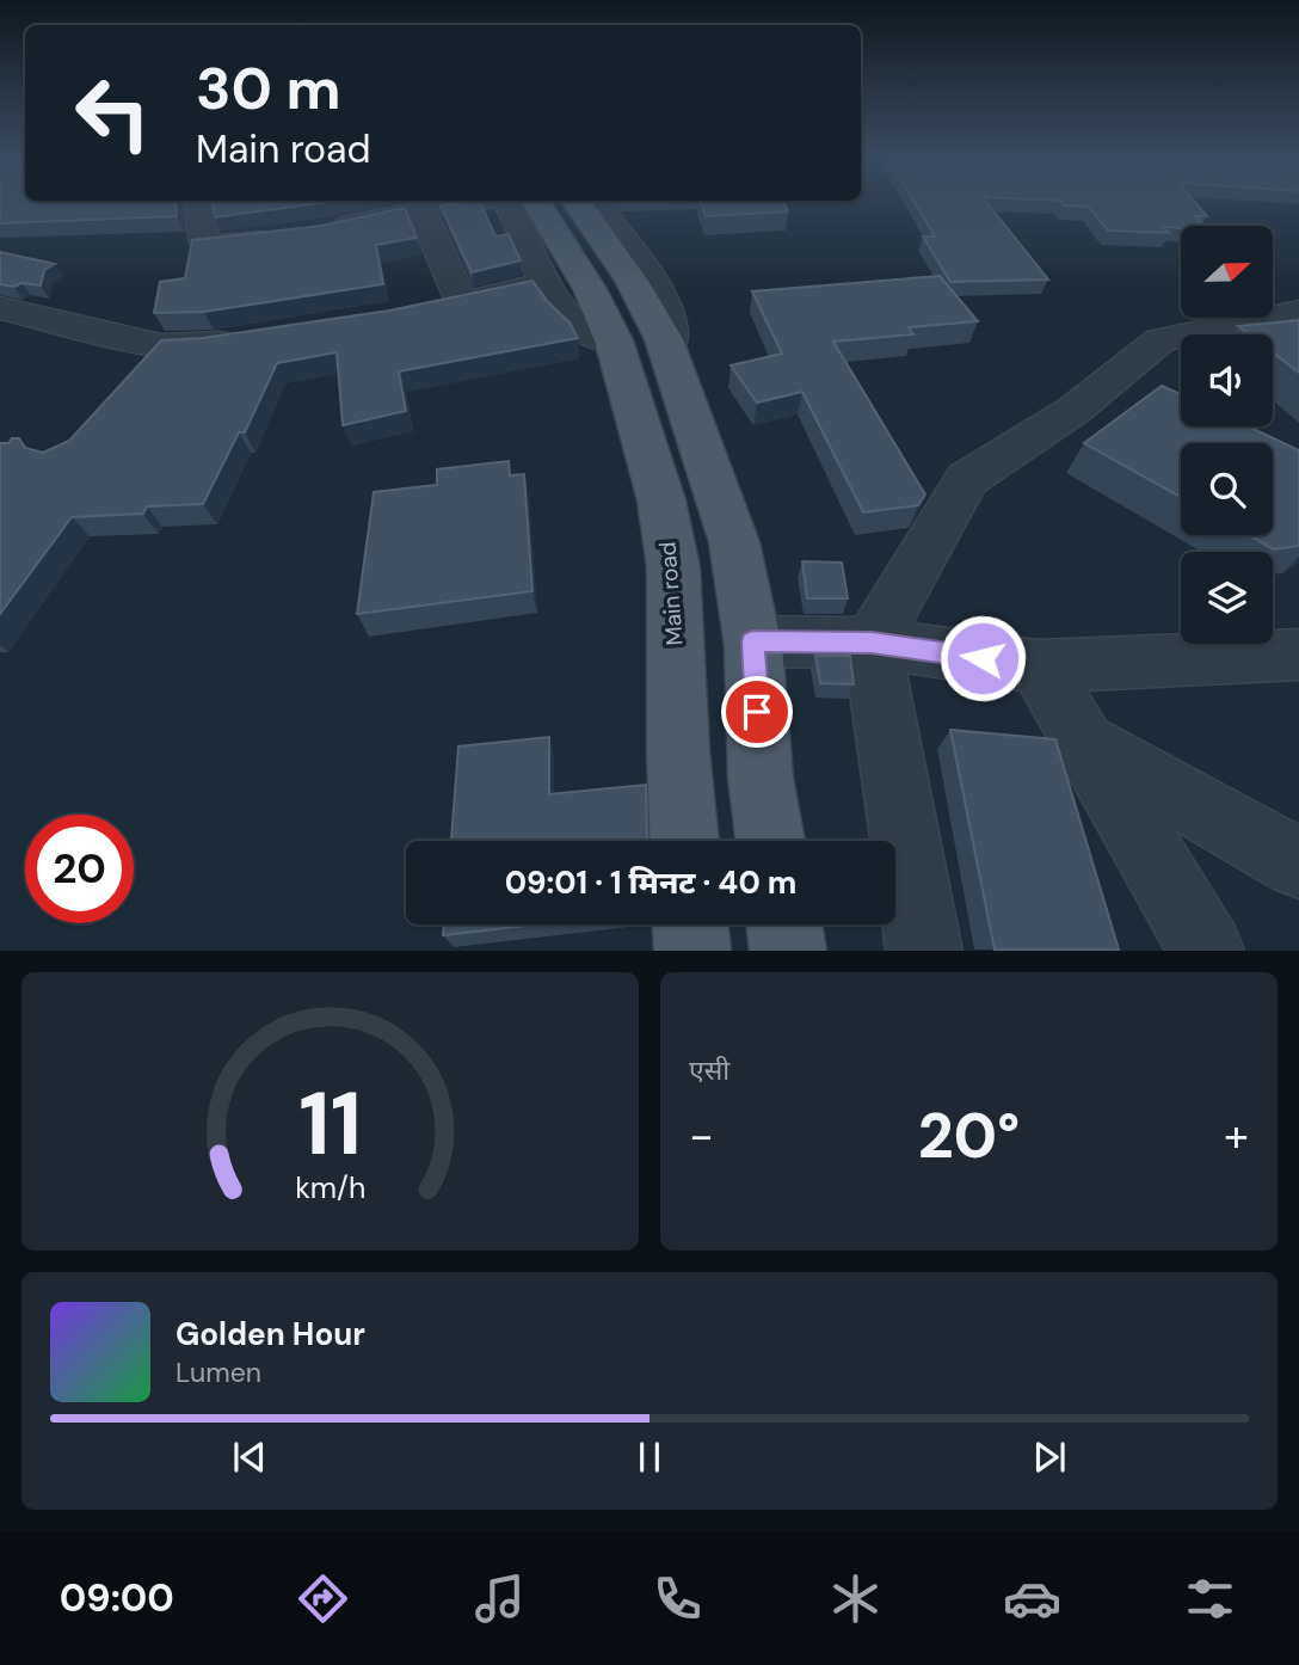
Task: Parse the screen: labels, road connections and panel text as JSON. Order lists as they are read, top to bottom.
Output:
{
  "streets": {
    "main road": ["Main road"]
  },
  "north": "right",
  "page": {
    "turn": ["30 m", "Main road"],
    "limit": "20",
    "trip": "09:01 · 1 मिनट · 40 m",
    "tile": "एसी",
    "heat": ["−", "20°", "+"],
    "song": ["Golden Hour", "Lumen"],
    "tabs": "09:00",
    "gauge": ["11", "km/h"]
  }
}
